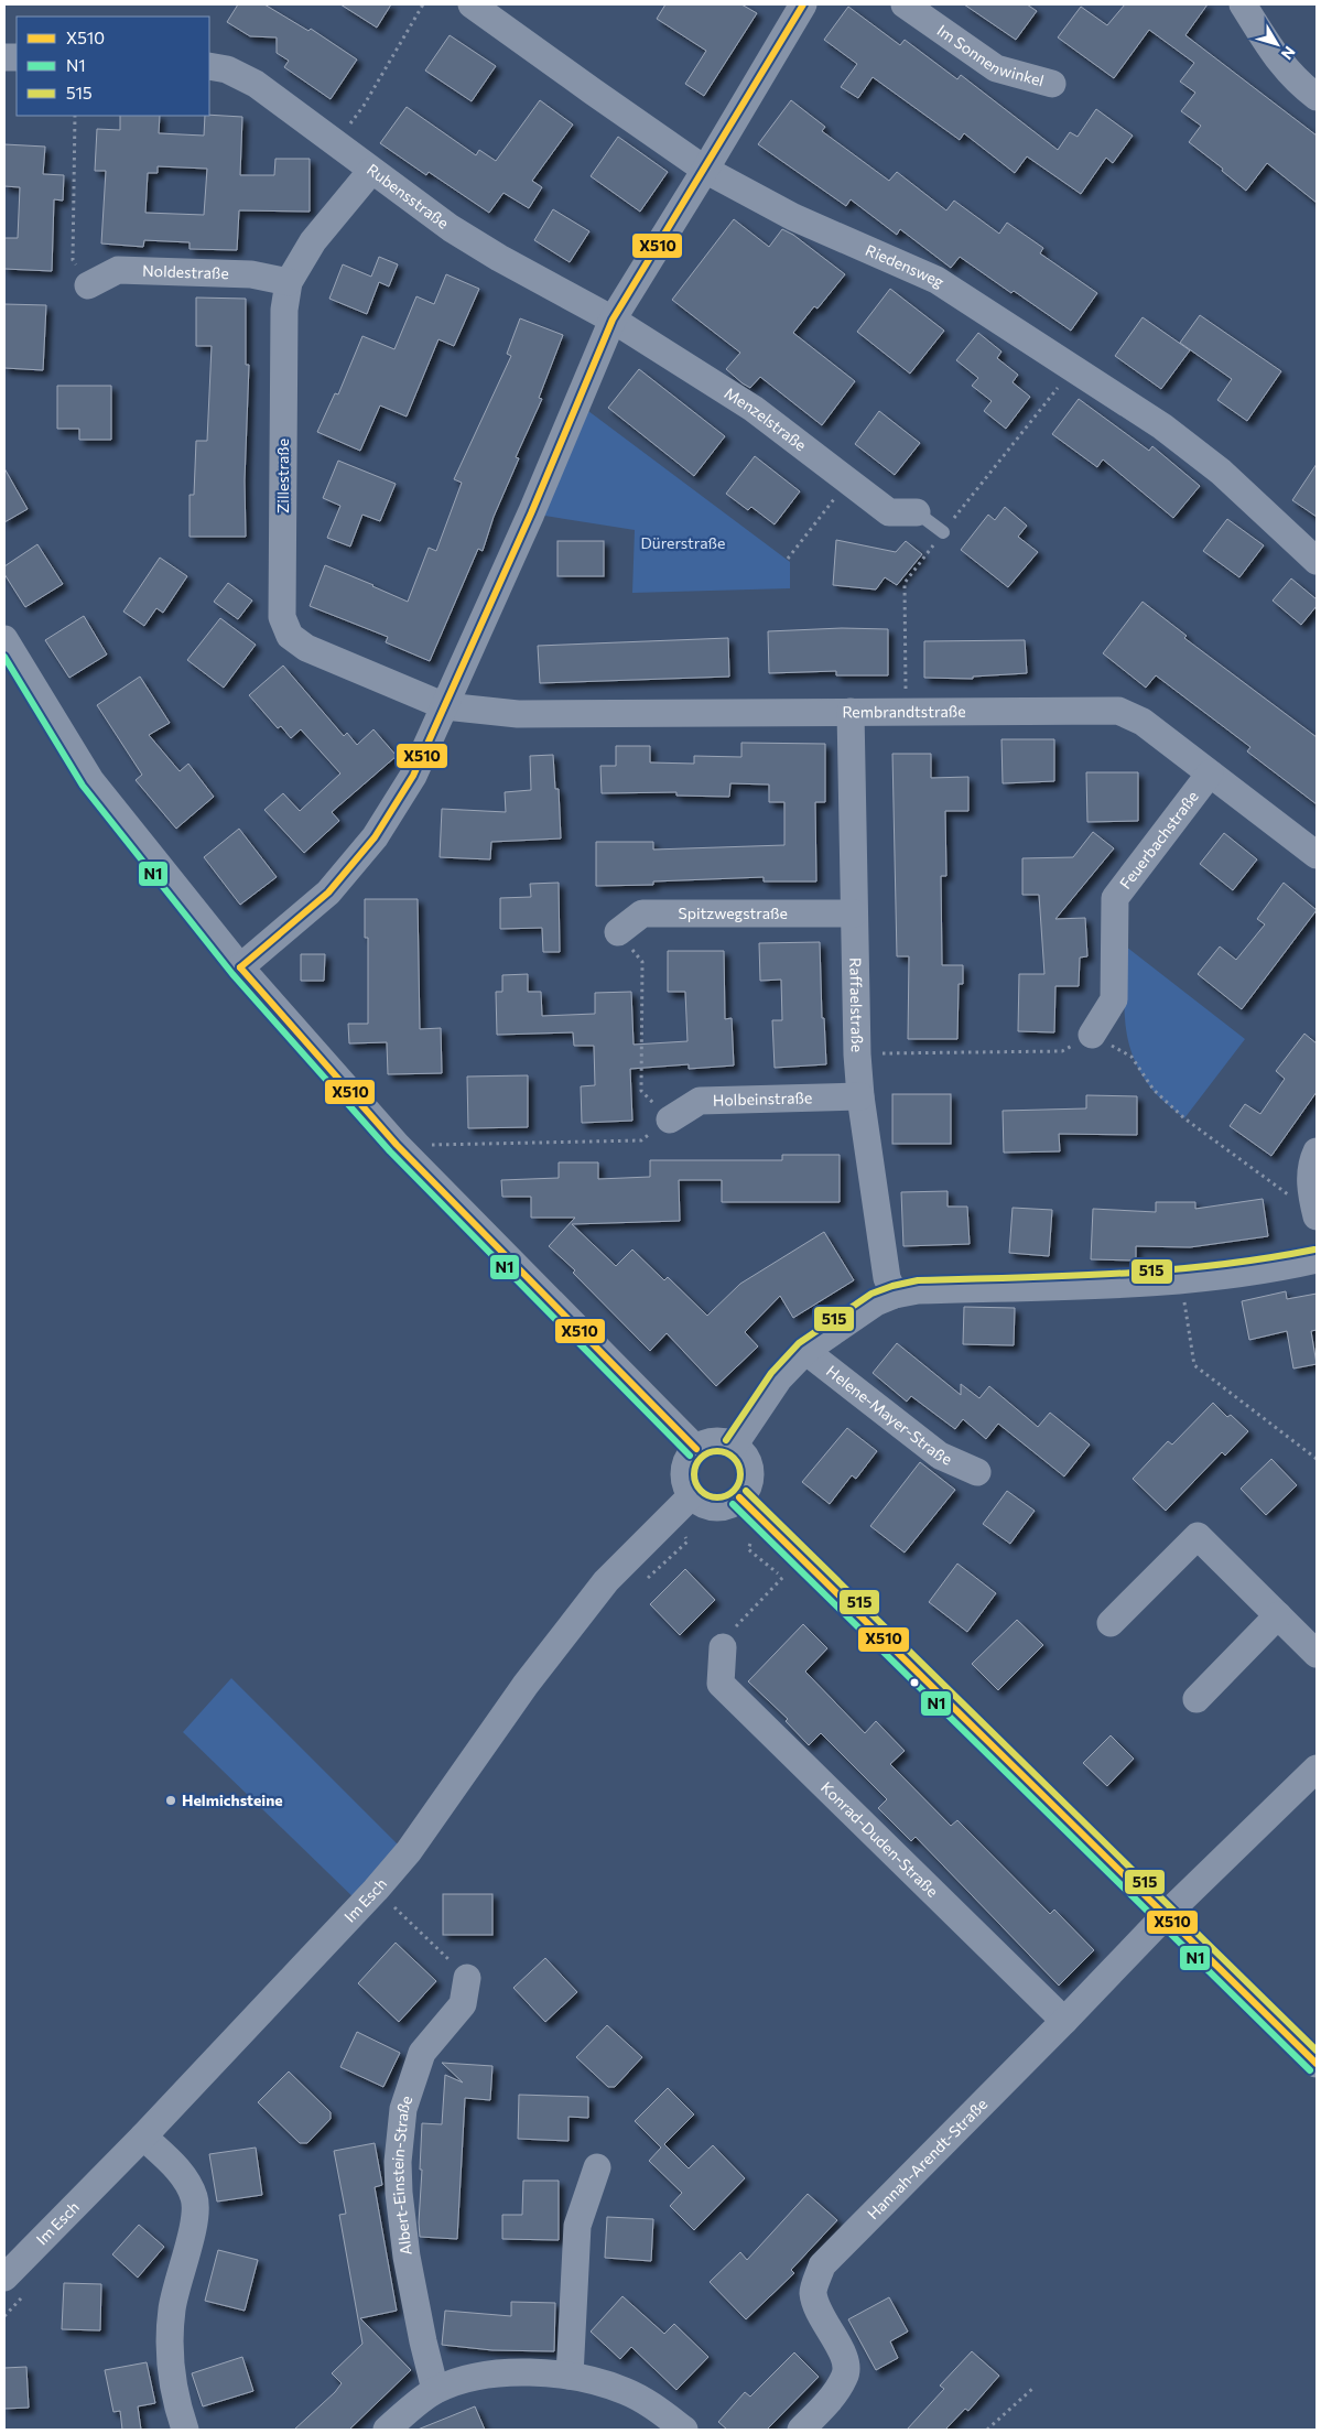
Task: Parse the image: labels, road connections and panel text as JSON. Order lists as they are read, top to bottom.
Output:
{
  "streets": {
    "street": [
      "Im Sonnenwinkel",
      "Rubensstraße",
      "Riedensweg",
      "Noldestraße",
      "Menzelstraße",
      "Zillestraße",
      "Rembrandtstraße",
      "Feuerbachstraße",
      "Spitzwegstraße",
      "Raffaelstraße",
      "Holbeinstraße",
      "Helene-Mayer-Straße",
      "Konrad-Duden-Straße",
      "Im Esch",
      "Hannah-Arendt-Straße",
      "Albert-Einstein-Straße"
    ]
  },
  "crossings": [
    ["Rubensstraße", "Menzelstraße"],
    ["Rubensstraße", "Zillestraße"],
    ["Noldestraße", "Zillestraße"],
    ["Zillestraße", "Rembrandtstraße"],
    ["Rembrandtstraße", "Feuerbachstraße"],
    ["Rembrandtstraße", "Raffaelstraße"],
    ["Spitzwegstraße", "Raffaelstraße"],
    ["Raffaelstraße", "Holbeinstraße"],
    ["Konrad-Duden-Straße", "Hannah-Arendt-Straße"]
  ],
  "parks": ["Dürerstraße"],
  "places": ["Helmichsteine"],
  "lines": ["transit line X510", "transit line N1", "transit line 515"],
  "legend": ["X510", "N1", "515"],
  "north": "bottom right"
}
